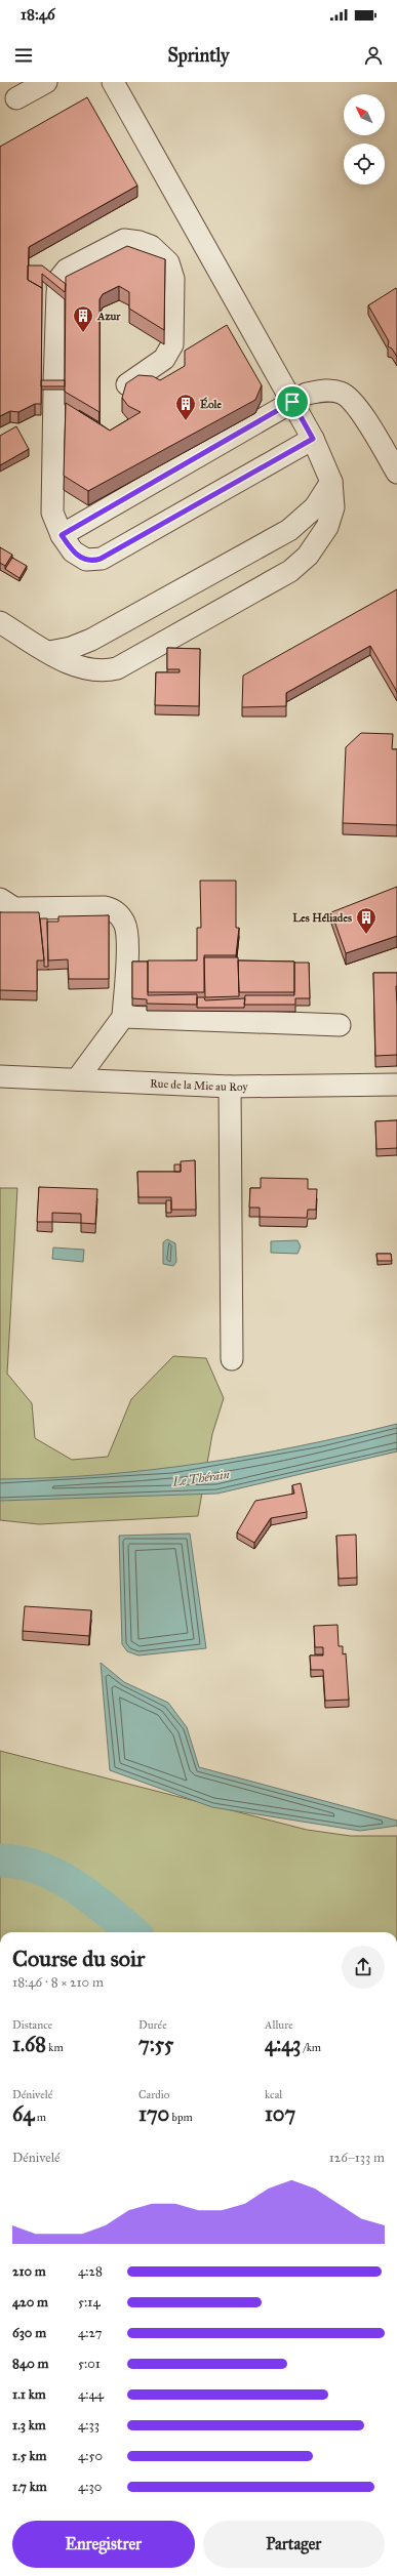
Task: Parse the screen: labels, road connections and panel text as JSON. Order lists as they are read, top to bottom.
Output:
{
  "streets": {
    "street": ["Rue de la Mie au Roy"]
  },
  "water": ["Le Thérain"],
  "places": {
    "building": ["Azur", "Éole", "Les Héliades"]
  },
  "north": "top left",
  "page": {
    "status": "18:46",
    "header": "Sprintly",
    "heading": ["Course du soir", "18:46 · 8 × 210 m"],
    "stats": [
      ["Distance", "1.68 km"],
      ["Durée", "7:55"],
      ["Allure", "4:43 /km"],
      ["Dénivelé", "64 m"],
      ["Cardio", "170 bpm"],
      ["kcal", "107"]
    ],
    "chart": ["Dénivelé", "126–133 m"],
    "list": [
      {
        "name": "210 m",
        "note": "4:28"
      },
      {
        "name": "420 m",
        "note": "5:14"
      },
      {
        "name": "630 m",
        "note": "4:27"
      },
      {
        "name": "840 m",
        "note": "5:01"
      },
      {
        "name": "1.1 km",
        "note": "4:44"
      },
      {
        "name": "1.3 km",
        "note": "4:33"
      },
      {
        "name": "1.5 km",
        "note": "4:50"
      },
      {
        "name": "1.7 km",
        "note": "4:30"
      }
    ],
    "buttons": ["Enregistrer", "Partager"]
  }
}
